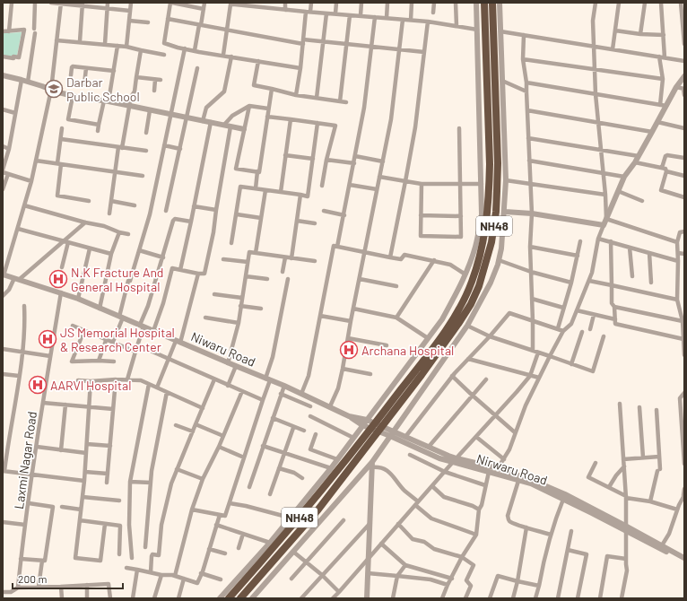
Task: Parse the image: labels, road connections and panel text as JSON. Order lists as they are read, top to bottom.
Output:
{
  "streets": {
    "highway": ["NH48"],
    "street": ["Niwaru Road", "Laxmi Nagar Road", "Nirwaru Road"]
  },
  "crossings": [
    ["Niwaru Road", "Laxmi Nagar Road"],
    ["Niwaru Road", "Nirwaru Road"]
  ],
  "places": {
    "school or university": ["Darbar Public School"],
    "hospital": [
      "N.K Fracture And General Hospital",
      "JS Memorial Hospital & Research Center",
      "Archana Hospital",
      "AARVI Hospital"
    ]
  },
  "scale_bar": "200 m"
}
